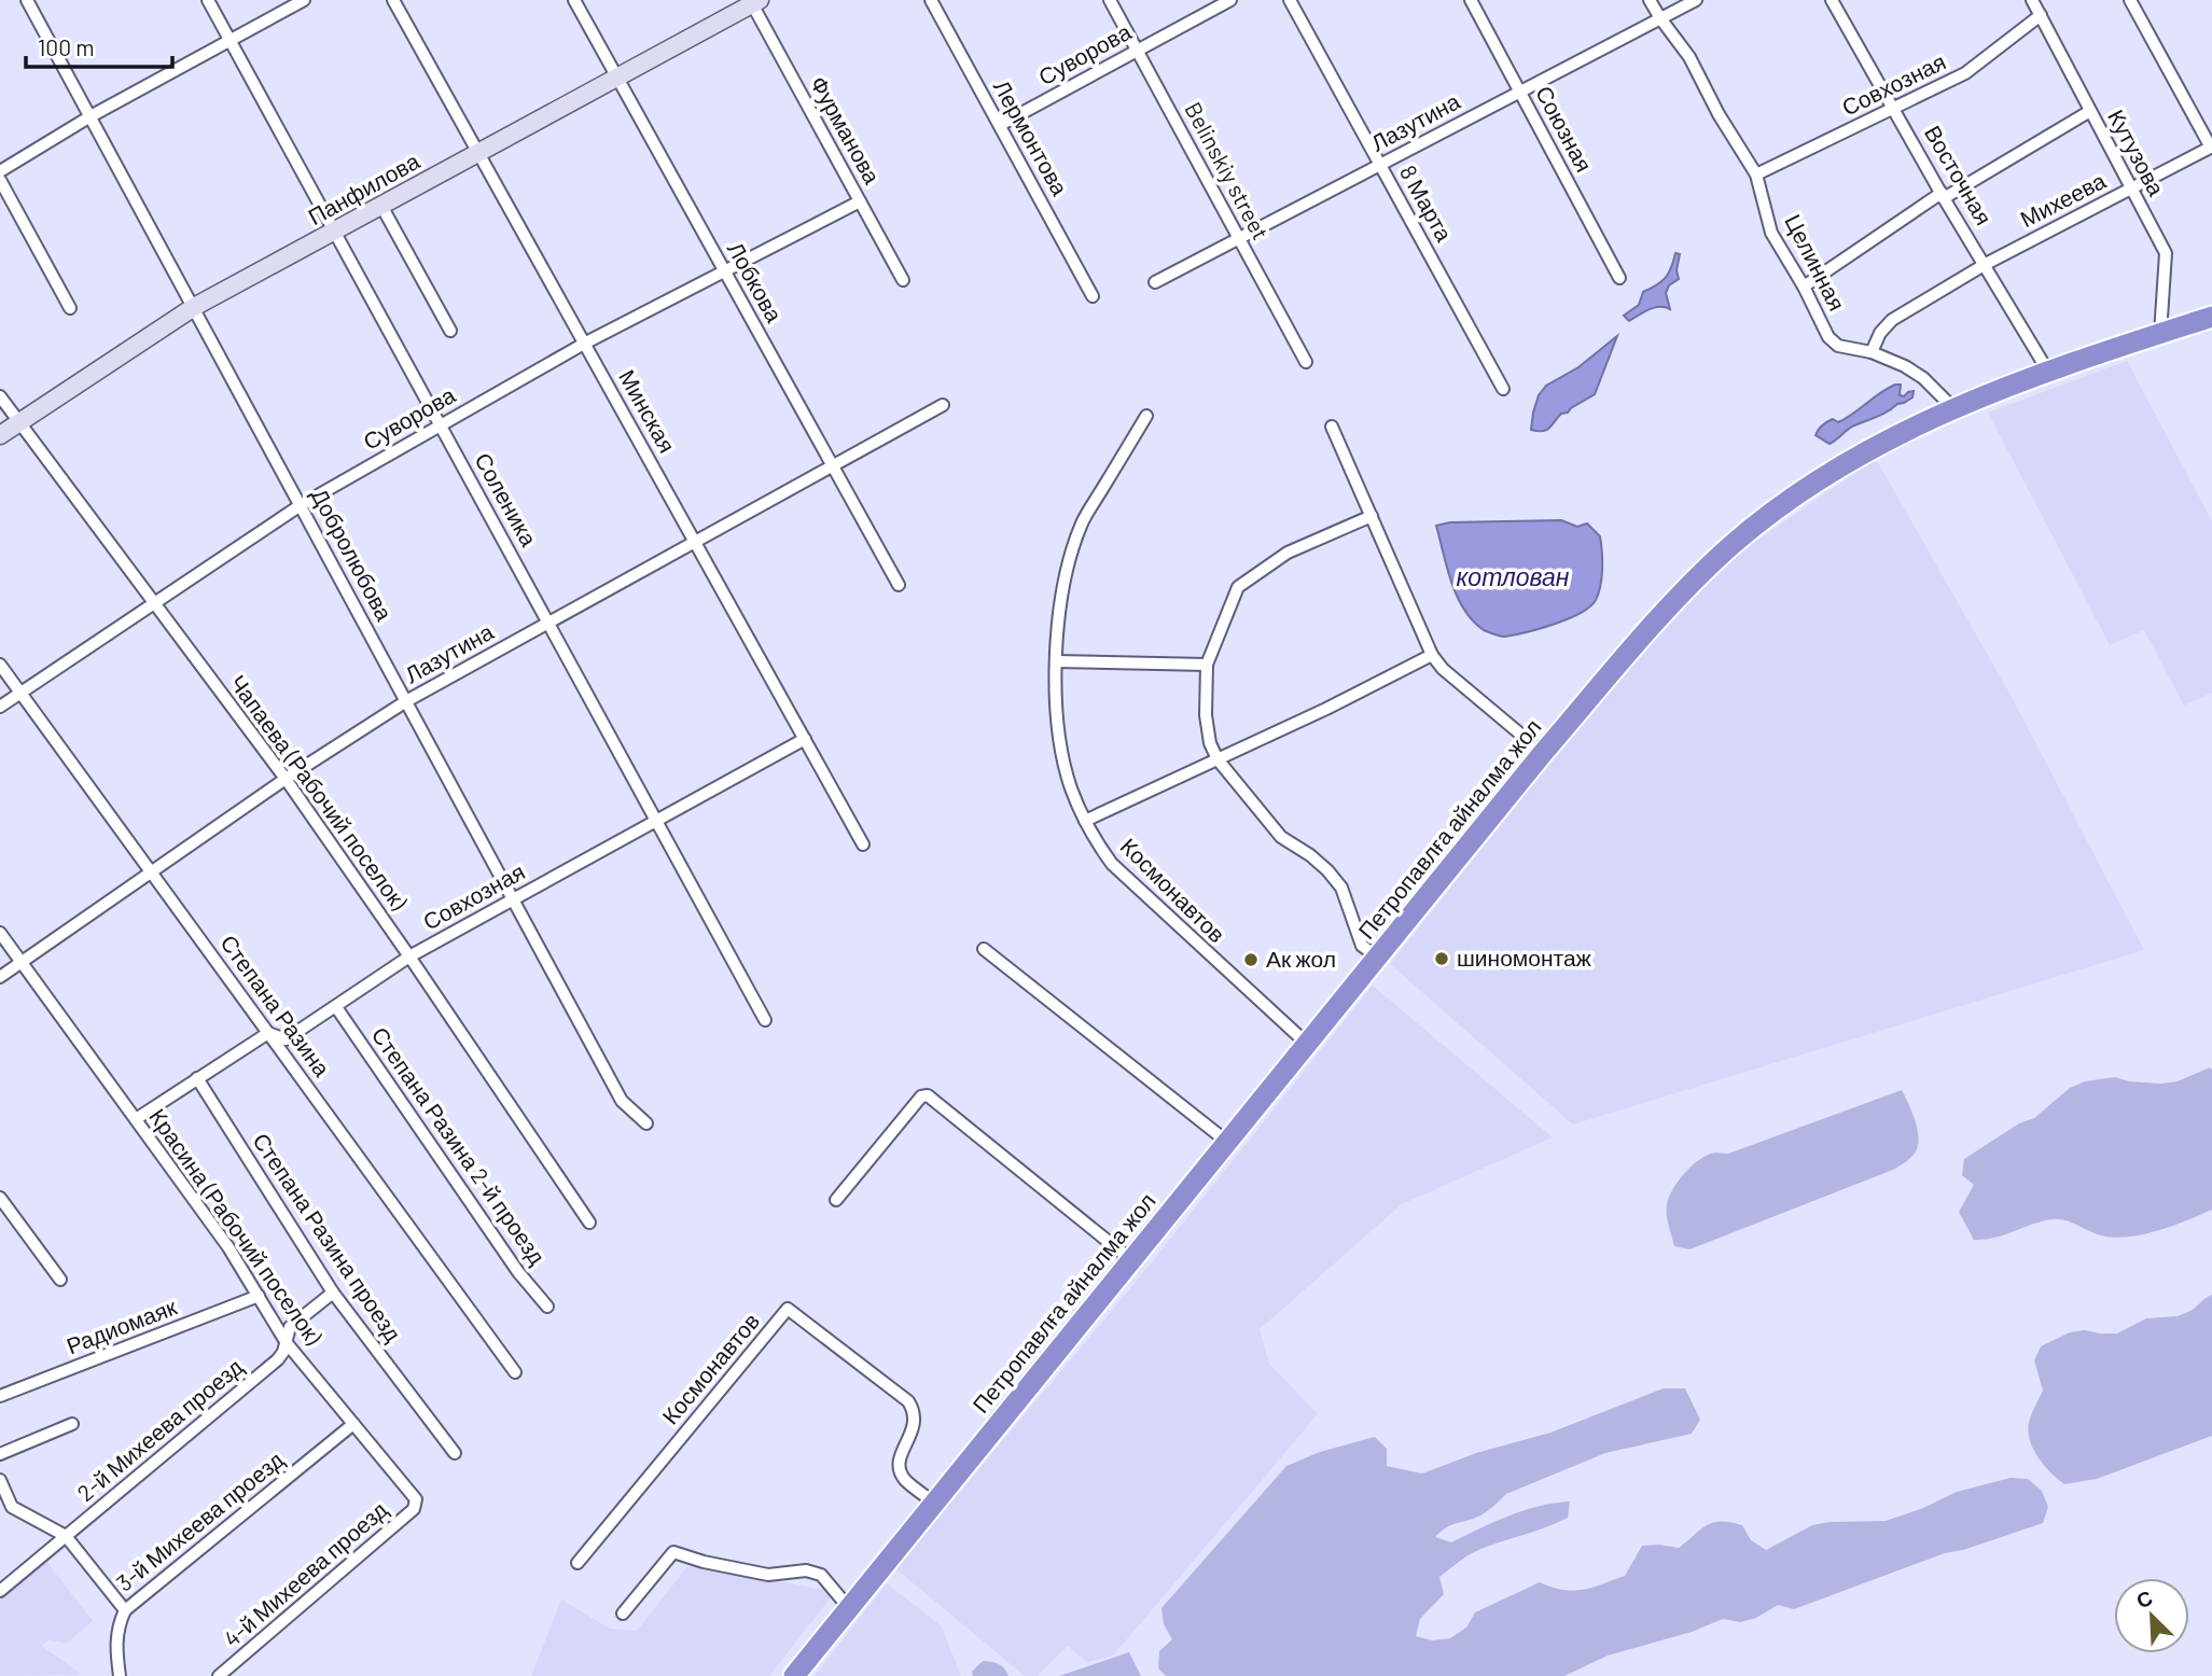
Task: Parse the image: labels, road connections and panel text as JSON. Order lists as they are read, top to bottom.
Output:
{
  "streets": {
    "highway": ["Петропавлға айналма жол"],
    "street": [
      "Суворова",
      "Совхозная",
      "Лазутина",
      "Союзная",
      "Фурманова",
      "Лермонтова",
      "Кутузова",
      "Belinskiy street",
      "Восточная",
      "Панфилова",
      "Михеева",
      "8 Марта",
      "Целинная",
      "Лобкова",
      "Минская",
      "Соленика",
      "Добролюбова",
      "Чапаева (Рабочий поселок)",
      "Космонавтов",
      "Степана Разина",
      "Степана Разина 2-й проезд",
      "Красина (Рабочий поселок)",
      "Степана Разина проезд",
      "Радиомаяк",
      "2-й Михеева проезд",
      "3-й Михеева проезд",
      "4-й Михеева проезд"
    ]
  },
  "crossings": [
    ["Суворова", "Фурманова"],
    ["Суворова", "Лермонтова"],
    ["Суворова", "Belinskiy street"],
    ["Суворова", "Лобкова"],
    ["Суворова", "Минская"],
    ["Суворова", "Соленика"],
    ["Суворова", "Добролюбова"],
    ["Суворова", "Чапаева (Рабочий поселок)"],
    ["Суворова", "Степана Разина"],
    ["Совхозная", "Кутузова"],
    ["Совхозная", "Восточная"],
    ["Совхозная", "Целинная"],
    ["Совхозная", "Минская"],
    ["Совхозная", "Соленика"],
    ["Совхозная", "Добролюбова"],
    ["Совхозная", "Чапаева (Рабочий поселок)"],
    ["Совхозная", "Степана Разина"],
    ["Совхозная", "Степана Разина 2-й проезд"],
    ["Совхозная", "Красина (Рабочий поселок)"],
    ["Совхозная", "Степана Разина проезд"],
    ["Лазутина", "Союзная"],
    ["Лазутина", "Belinskiy street"],
    ["Лазутина", "8 Марта"],
    ["Лазутина", "Целинная"],
    ["Лазутина", "Лобкова"],
    ["Лазутина", "Минская"],
    ["Лазутина", "Соленика"],
    ["Лазутина", "Добролюбова"],
    ["Лазутина", "Чапаева (Рабочий поселок)"],
    ["Лазутина", "Степана Разина"],
    ["Лазутина", "Красина (Рабочий поселок)"],
    ["Фурманова", "Панфилова"],
    ["Кутузова", "Михеева"],
    ["Кутузова", "Петропавлға айналма жол"],
    ["Восточная", "Михеева"],
    ["Восточная", "Петропавлға айналма жол"],
    ["Панфилова", "Лобкова"],
    ["Панфилова", "Минская"],
    ["Панфилова", "Соленика"],
    ["Панфилова", "Добролюбова"],
    ["Панфилова", "Чапаева (Рабочий поселок)"],
    ["Михеева", "Целинная"],
    ["Целинная", "Петропавлға айналма жол"],
    ["Петропавлға айналма жол", "Космонавтов"],
    ["Красина (Рабочий поселок)", "Радиомаяк"],
    ["Красина (Рабочий поселок)", "2-й Михеева проезд"],
    ["Красина (Рабочий поселок)", "3-й Михеева проезд"],
    ["Красина (Рабочий поселок)", "4-й Михеева проезд"],
    ["Степана Разина проезд", "2-й Михеева проезд"]
  ],
  "water": ["котлован"],
  "places": ["шиномонтаж", "Ак жол"],
  "scale_bar": "100 m",
  "north": "top left"
}
